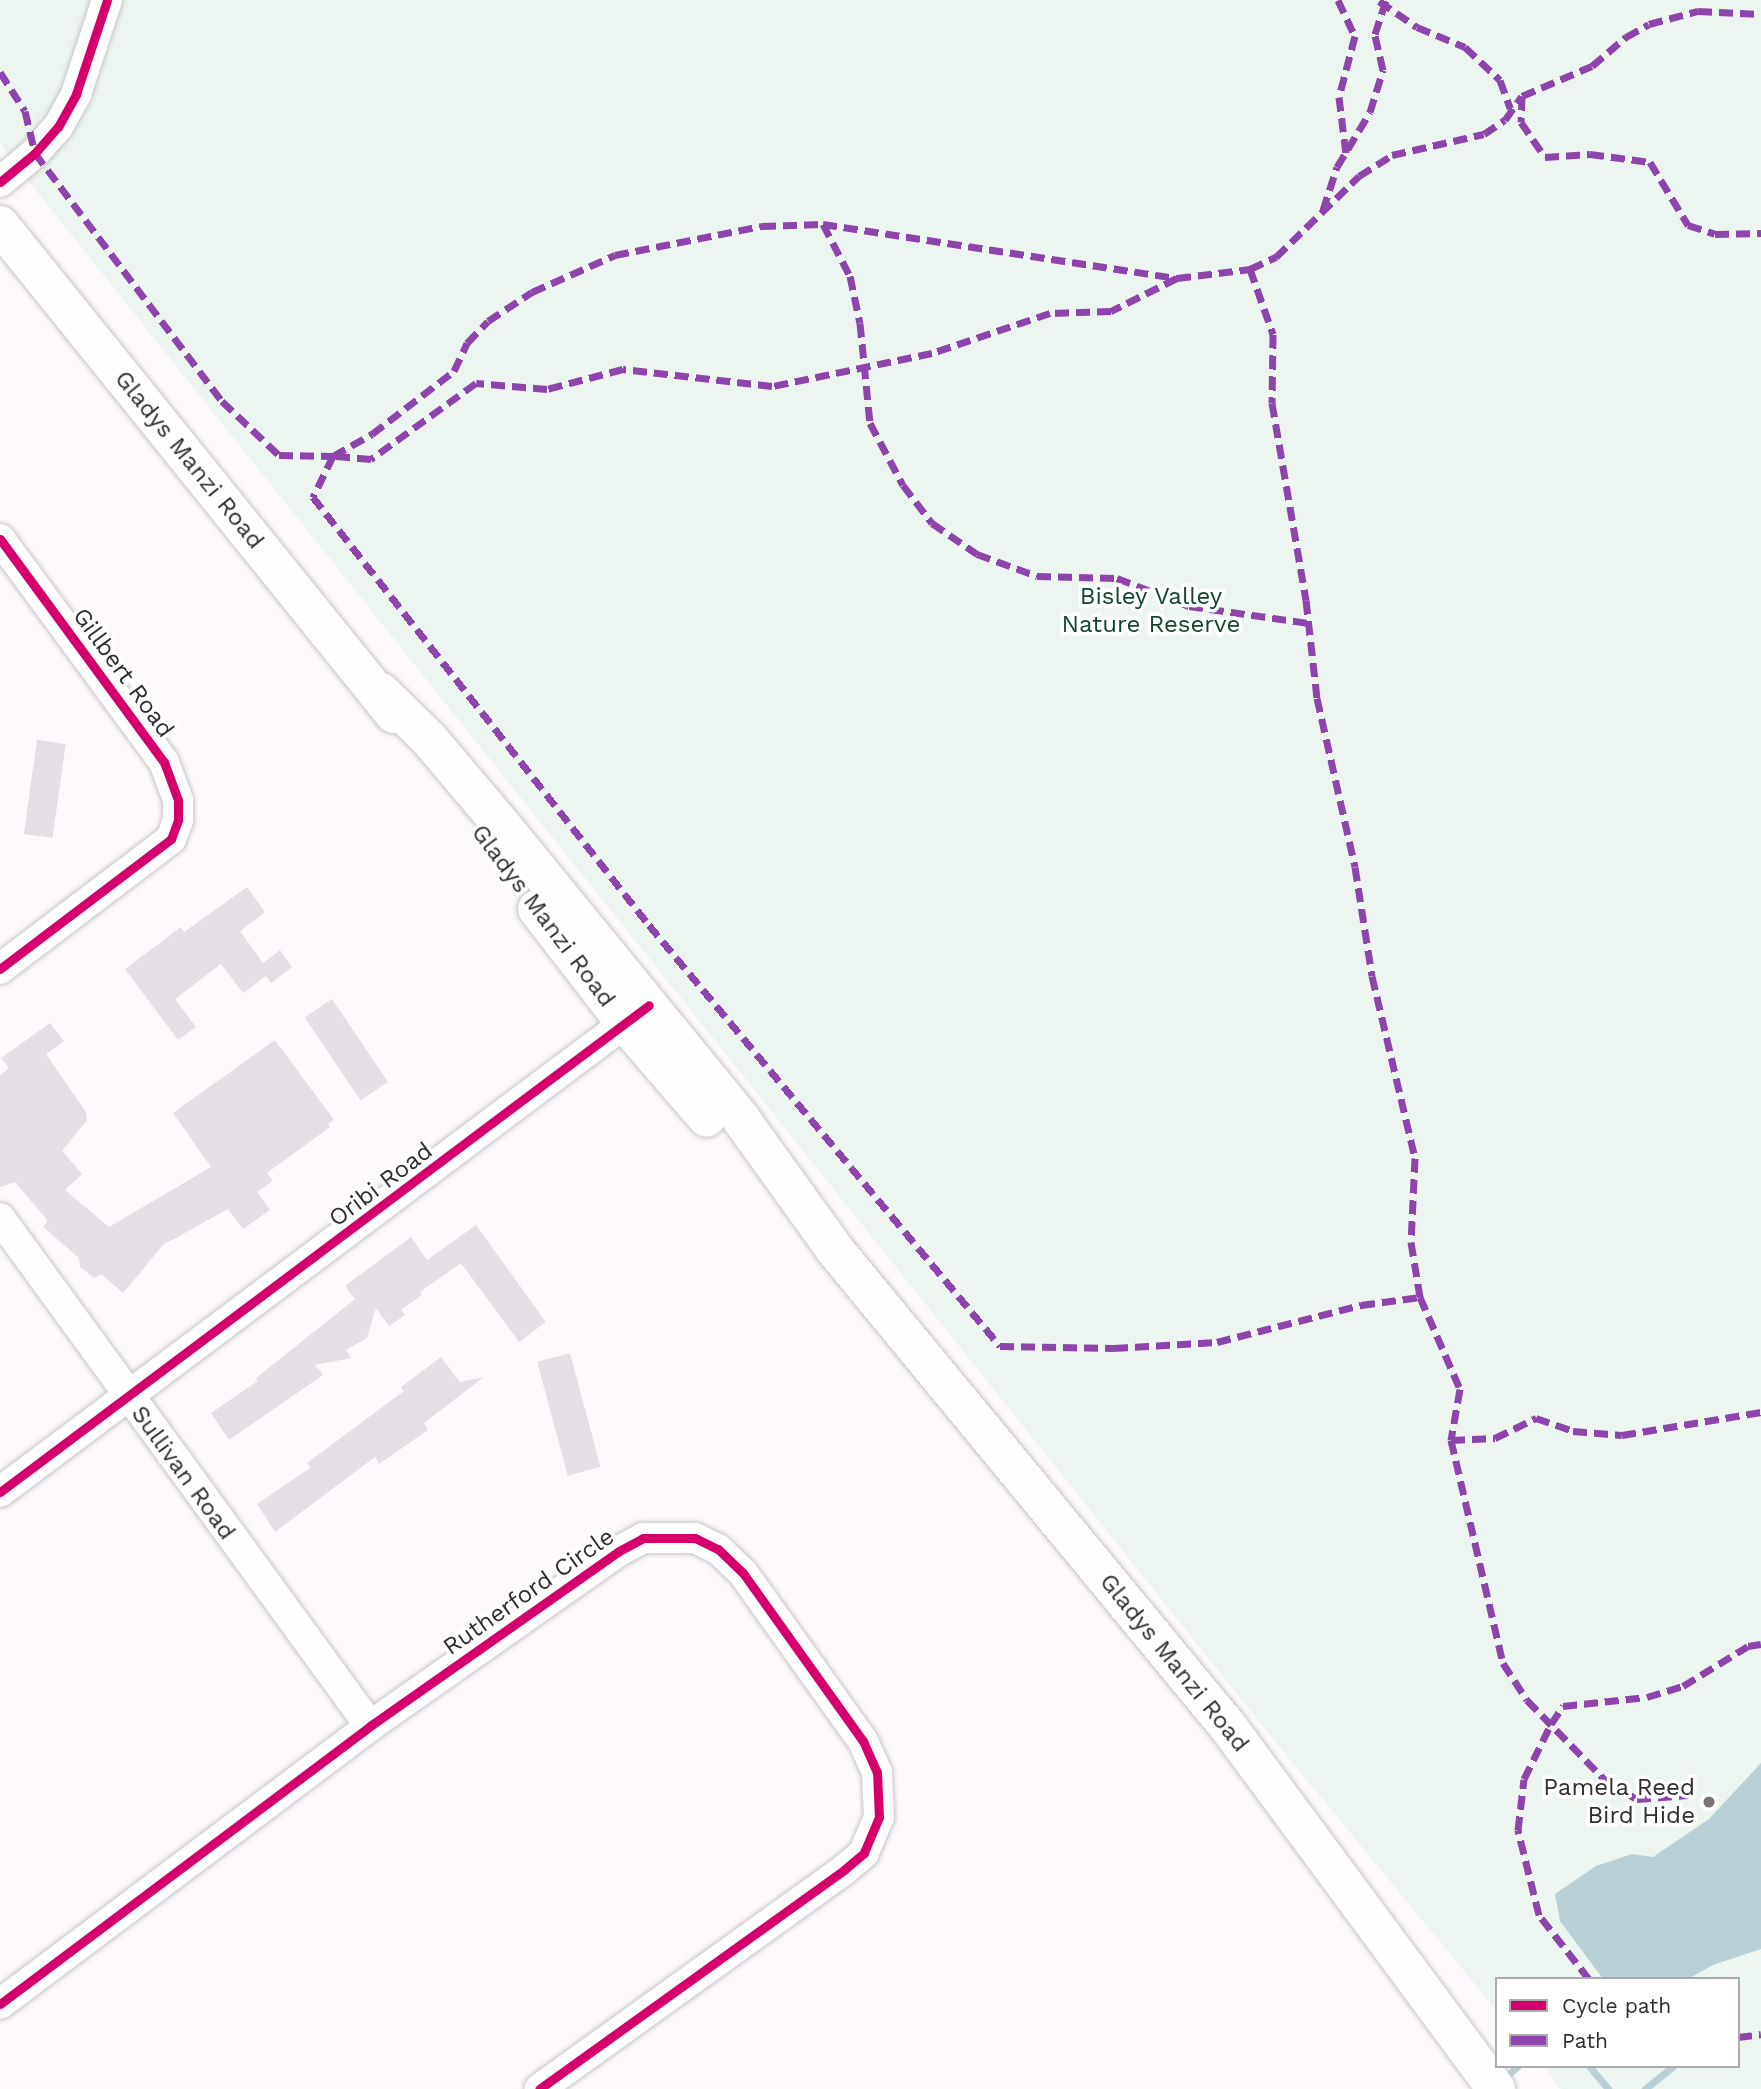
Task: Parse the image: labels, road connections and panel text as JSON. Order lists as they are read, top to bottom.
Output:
{
  "streets": {
    "main road": ["Gladys Manzi Road"],
    "street": [
      "Gillbert Road",
      "Oribi Road",
      "Sullivan Road",
      "Rutherford Circle"
    ]
  },
  "crossings": [
    ["Gladys Manzi Road", "Oribi Road"],
    ["Oribi Road", "Sullivan Road"],
    ["Sullivan Road", "Rutherford Circle"]
  ],
  "parks": ["Bisley Valley Nature Reserve"],
  "places": ["Pamela Reed Bird Hide"],
  "legend": ["Cycle path", "Path"]
}
